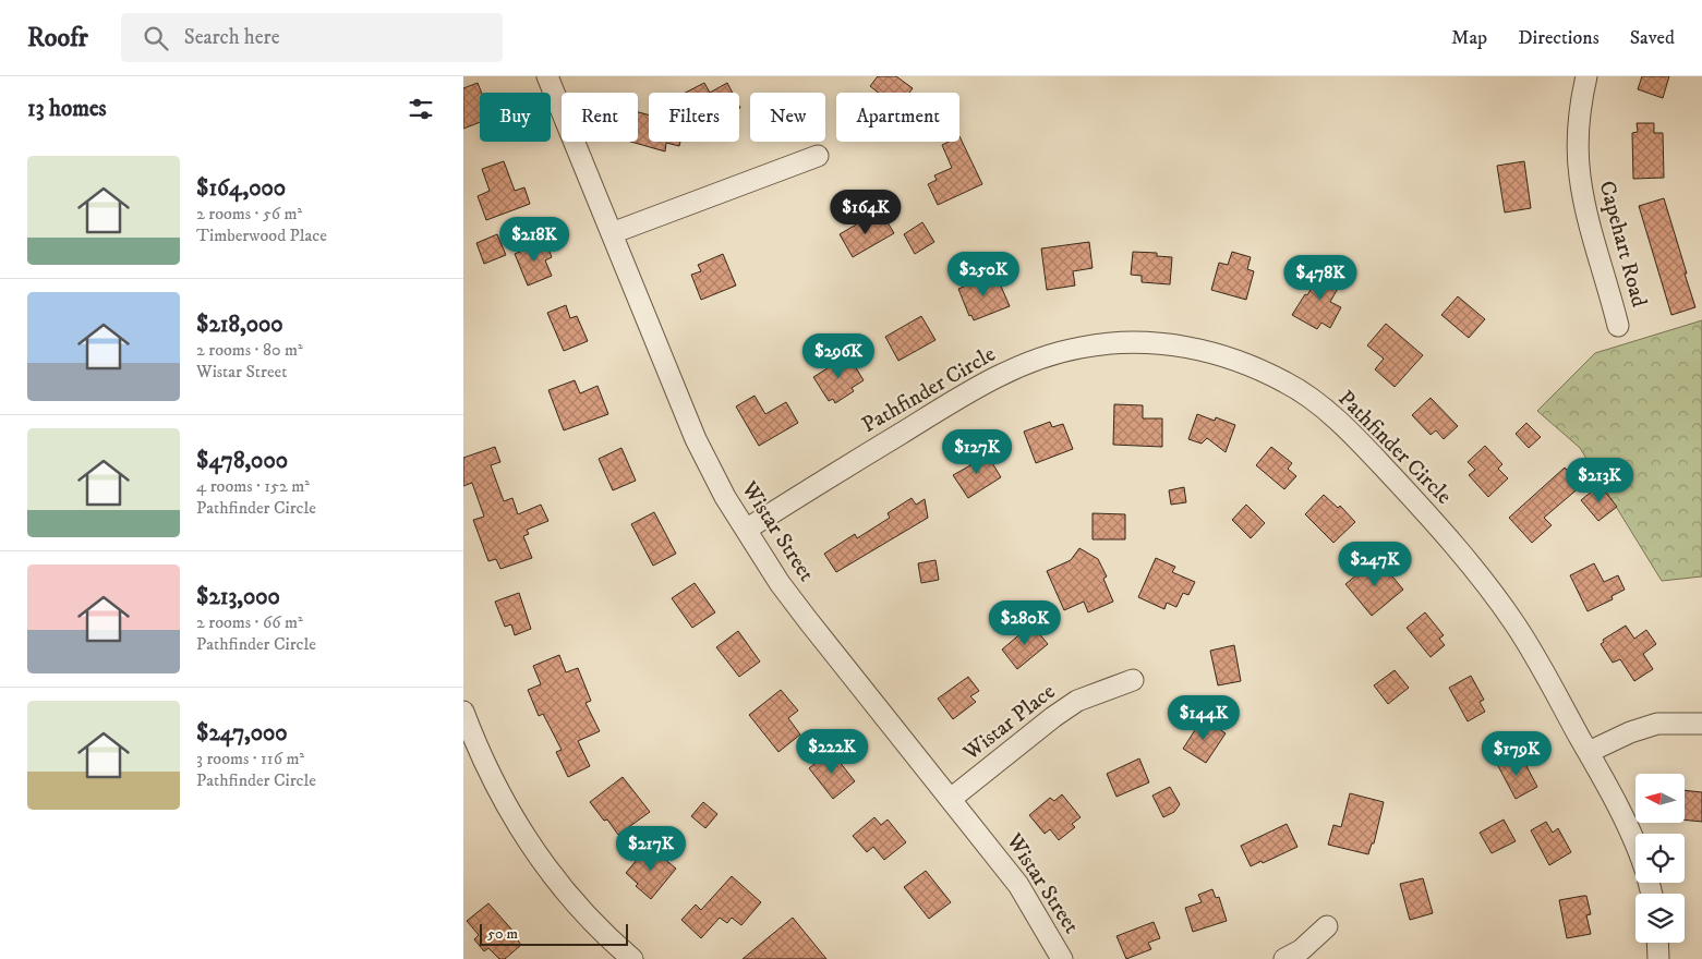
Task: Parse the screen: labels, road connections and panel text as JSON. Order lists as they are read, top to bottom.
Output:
{
  "streets": {
    "street": [
      "Capehart Road",
      "Pathfinder Circle",
      "Wistar Street",
      "Wistar Place"
    ]
  },
  "crossings": [
    ["Pathfinder Circle", "Wistar Street"],
    ["Wistar Street", "Wistar Place"]
  ],
  "scale_bar": "50 m",
  "north": "left",
  "page": {
    "header": "Roofr",
    "search": "Search here",
    "nav": ["Map", "Directions", "Saved"],
    "heading": "13 homes",
    "chip": [
      "Buy",
      "Rent",
      "Filters",
      "New",
      "Apartment"
    ],
    "list": [
      {
        "name": "$164,000",
        "note": "2 rooms · 56 m² · Timberwood Place"
      },
      {
        "name": "$218,000",
        "note": "2 rooms · 80 m² · Wistar Street"
      },
      {
        "name": "$478,000",
        "note": "4 rooms · 152 m² · Pathfinder Circle"
      },
      {
        "name": "$213,000",
        "note": "2 rooms · 66 m² · Pathfinder Circle"
      },
      {
        "name": "$247,000",
        "note": "3 rooms · 116 m² · Pathfinder Circle"
      }
    ],
    "price": [
      "$164K",
      "$218K",
      "$250K",
      "$478K",
      "$296K",
      "$127K",
      "$213K",
      "$247K",
      "$280K",
      "$144K",
      "$222K",
      "$179K",
      "$217K"
    ],
    "scale": "50 m"
  }
}
